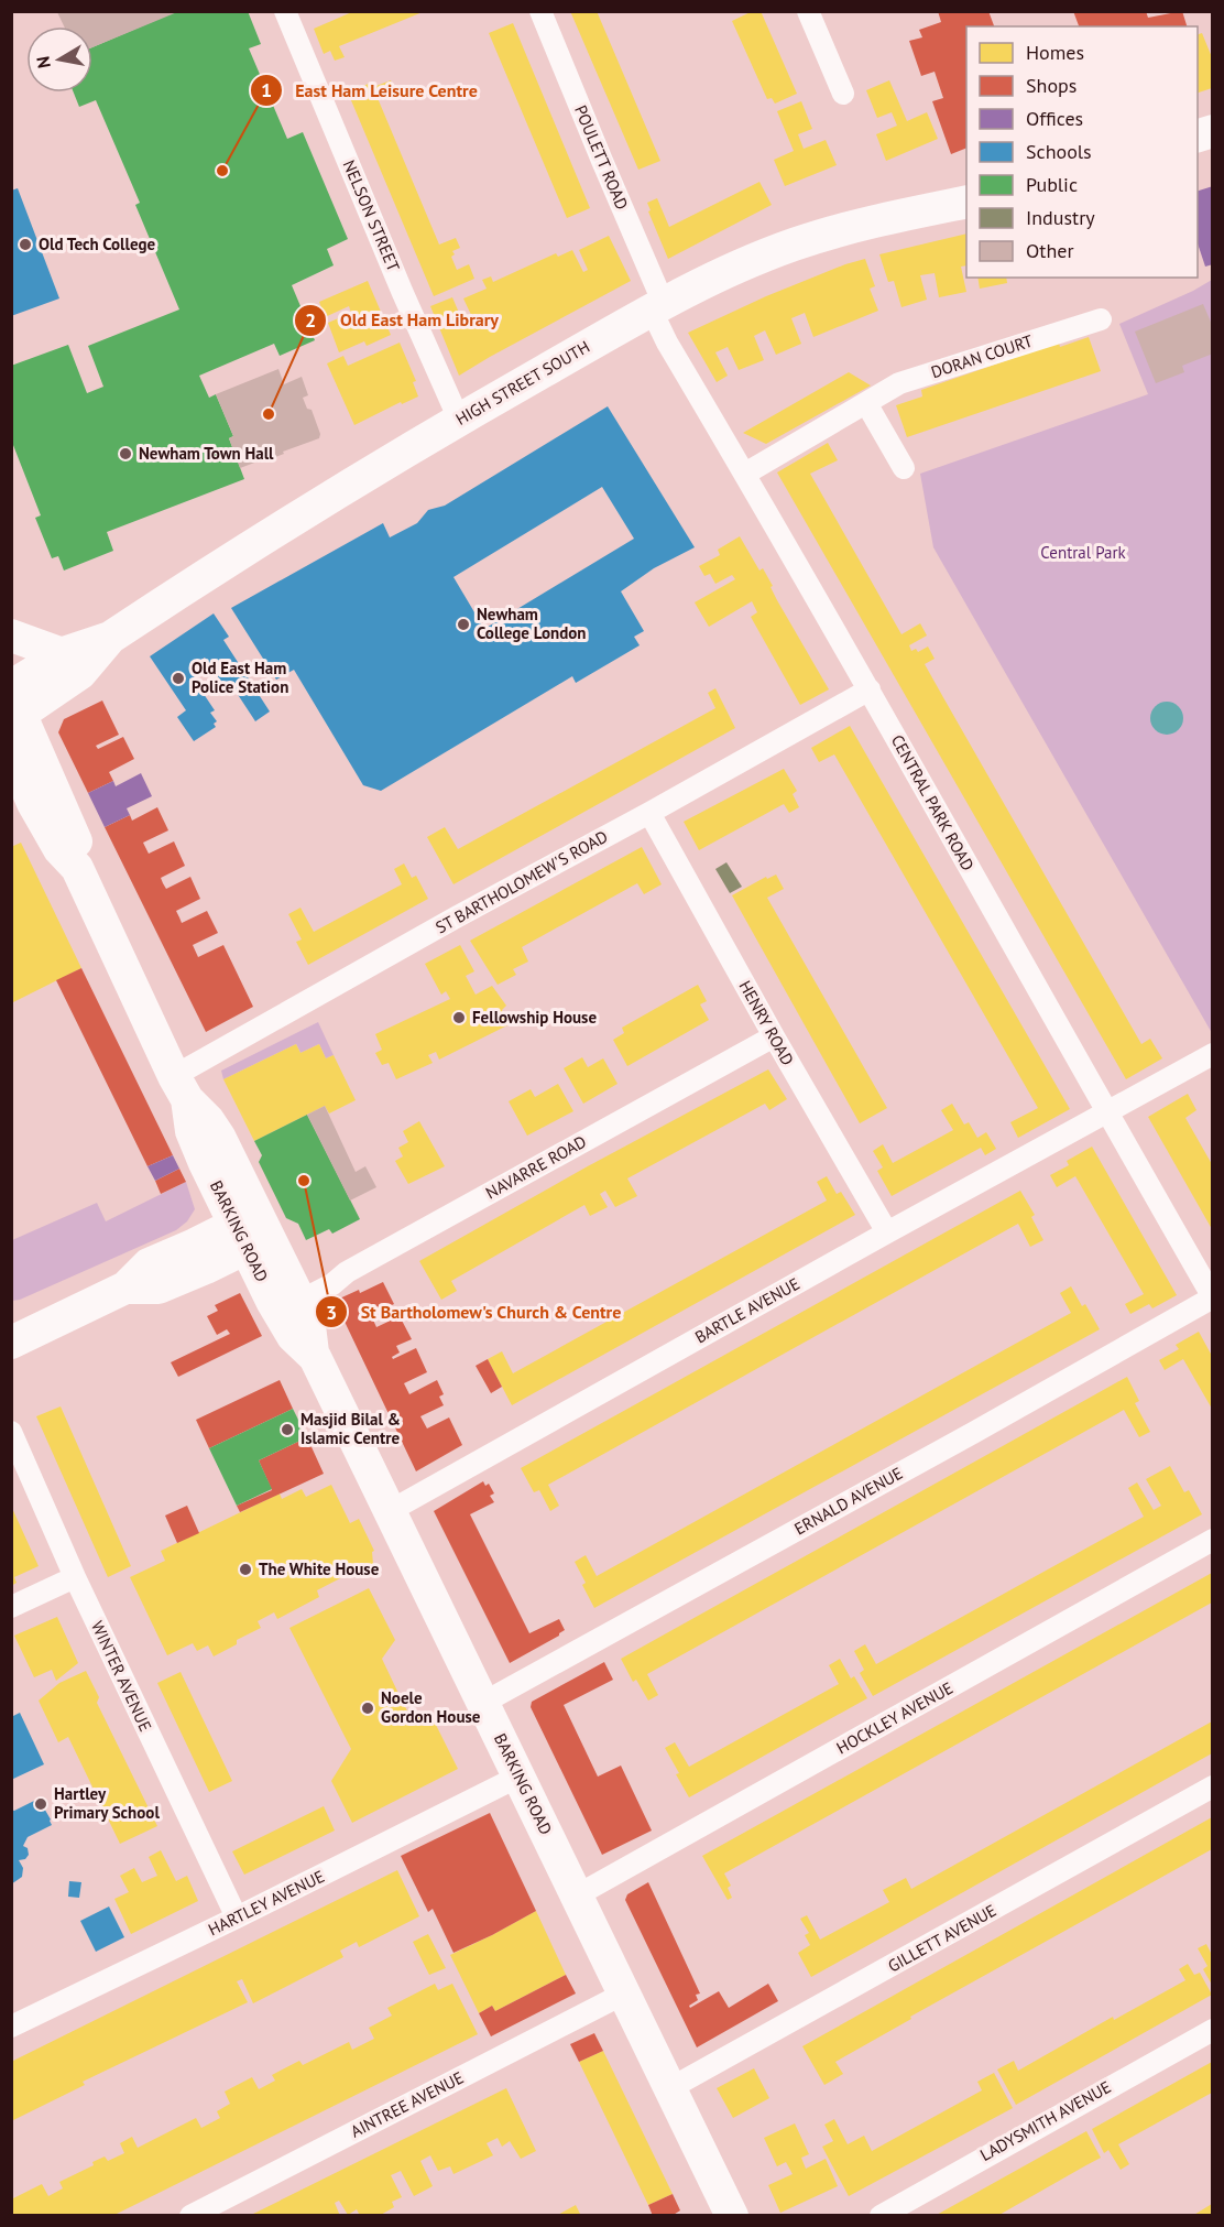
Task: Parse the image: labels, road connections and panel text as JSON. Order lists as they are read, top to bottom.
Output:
{
  "streets": {
    "main road": ["HIGH STREET SOUTH", "BARKING ROAD"],
    "street": [
      "POULETT ROAD",
      "NELSON STREET",
      "DORAN COURT",
      "CENTRAL PARK ROAD",
      "ST BARTHOLOMEW'S ROAD",
      "HENRY ROAD",
      "NAVARRE ROAD",
      "BARTLE AVENUE",
      "ERNALD AVENUE",
      "WINTER AVENUE",
      "HOCKLEY AVENUE",
      "HARTLEY AVENUE",
      "GILLETT AVENUE",
      "AINTREE AVENUE",
      "LADYSMITH AVENUE"
    ]
  },
  "crossings": [
    ["POULETT ROAD", "HIGH STREET SOUTH"],
    ["POULETT ROAD", "CENTRAL PARK ROAD"],
    ["NELSON STREET", "HIGH STREET SOUTH"],
    ["DORAN COURT", "CENTRAL PARK ROAD"],
    ["HIGH STREET SOUTH", "CENTRAL PARK ROAD"],
    ["HIGH STREET SOUTH", "BARKING ROAD"],
    ["CENTRAL PARK ROAD", "ST BARTHOLOMEW'S ROAD"],
    ["CENTRAL PARK ROAD", "BARTLE AVENUE"],
    ["CENTRAL PARK ROAD", "ERNALD AVENUE"],
    ["ST BARTHOLOMEW'S ROAD", "HENRY ROAD"],
    ["ST BARTHOLOMEW'S ROAD", "BARKING ROAD"],
    ["HENRY ROAD", "NAVARRE ROAD"],
    ["HENRY ROAD", "BARTLE AVENUE"],
    ["NAVARRE ROAD", "BARKING ROAD"],
    ["BARKING ROAD", "BARTLE AVENUE"],
    ["BARKING ROAD", "ERNALD AVENUE"],
    ["BARKING ROAD", "HOCKLEY AVENUE"],
    ["BARKING ROAD", "HARTLEY AVENUE"],
    ["BARKING ROAD", "GILLETT AVENUE"],
    ["BARKING ROAD", "AINTREE AVENUE"],
    ["WINTER AVENUE", "HARTLEY AVENUE"]
  ],
  "parks": ["Central Park"],
  "places": [
    "East Ham Leisure Centre",
    "Old Tech College",
    "Old East Ham Library",
    "Newham Town Hall",
    "Newham College London",
    "Old East Ham Police Station",
    "Fellowship House",
    "St Bartholomew's Church & Centre",
    "Masjid Bilal & Islamic Centre",
    "The White House",
    "Noele Gordon House",
    "Hartley Primary School"
  ],
  "legend": [
    "Homes",
    "Shops",
    "Offices",
    "Schools",
    "Public",
    "Industry",
    "Other"
  ],
  "north": "left"
}
